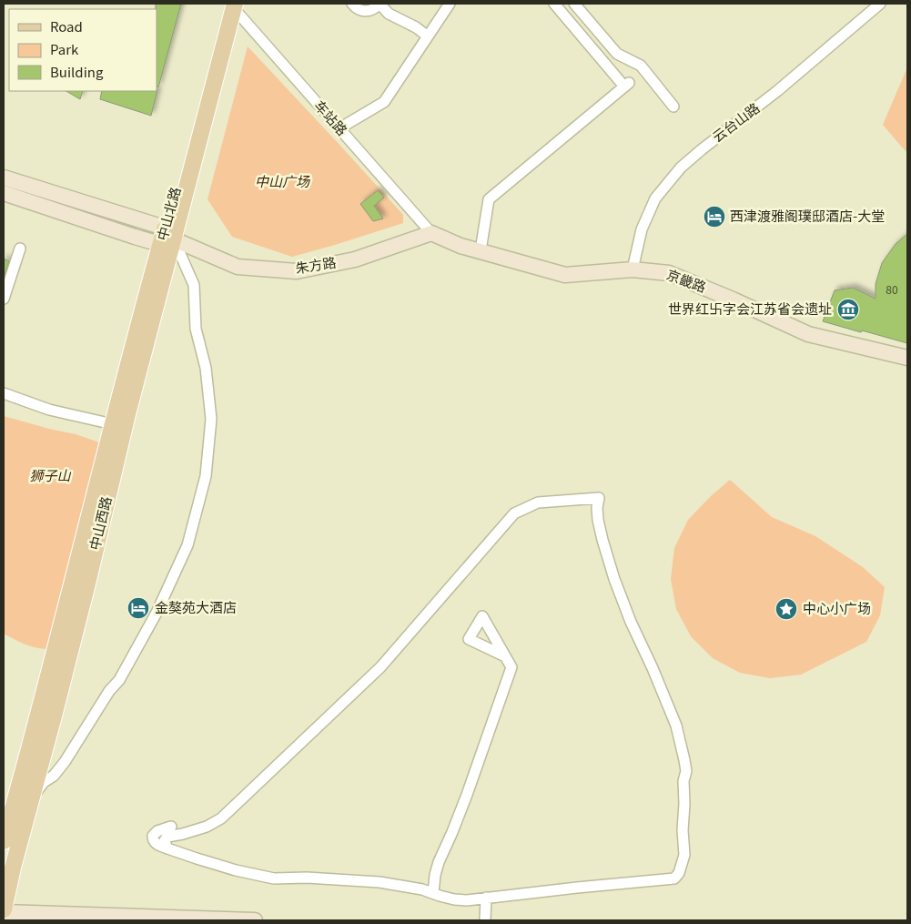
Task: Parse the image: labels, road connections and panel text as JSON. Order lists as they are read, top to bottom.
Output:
{
  "streets": {
    "main road": ["中山北路", "中山西路"],
    "street": [
      "车站路",
      "云台山路",
      "朱方路",
      "京畿路"
    ]
  },
  "crossings": [
    ["车站路", "中山北路"],
    ["车站路", "朱方路"],
    ["车站路", "京畿路"],
    ["车站路", "中山西路"],
    ["云台山路", "京畿路"],
    ["中山北路", "朱方路"],
    ["中山北路", "中山西路"],
    ["朱方路", "京畿路"],
    ["朱方路", "中山西路"]
  ],
  "parks": ["中山广场", "狮子山"],
  "places": {
    "hotel": ["西津渡雅阁璞邸酒店-大堂", "金獒苑大酒店"],
    "museum": ["世界红卐字会江苏省会遗址"],
    "place": ["中心小广场"]
  },
  "house_numbers": ["80"],
  "legend": ["Road", "Park", "Building"]
}
